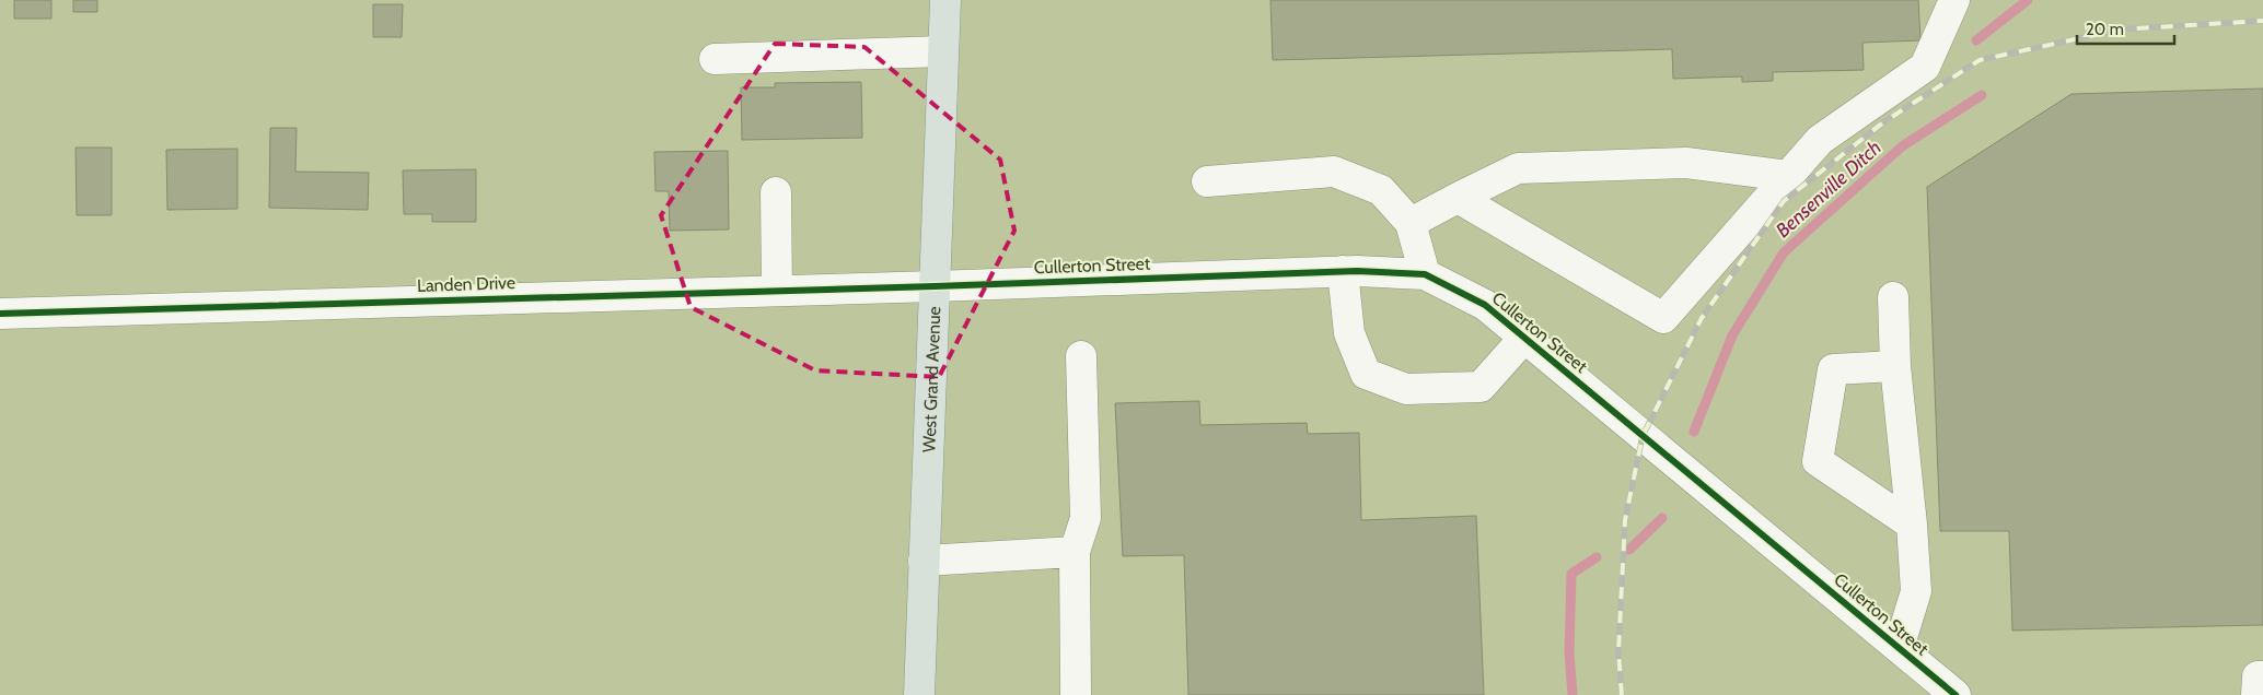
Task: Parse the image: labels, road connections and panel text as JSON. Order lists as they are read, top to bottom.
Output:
{
  "streets": {
    "main road": ["West Grand Avenue"],
    "street": ["Cullerton Street", "Landen Drive"]
  },
  "crossings": [
    ["Cullerton Street", "Landen Drive"],
    ["Cullerton Street", "West Grand Avenue"],
    ["Landen Drive", "West Grand Avenue"]
  ],
  "water": ["Bensenville Ditch"],
  "scale_bar": "20 m"
}
